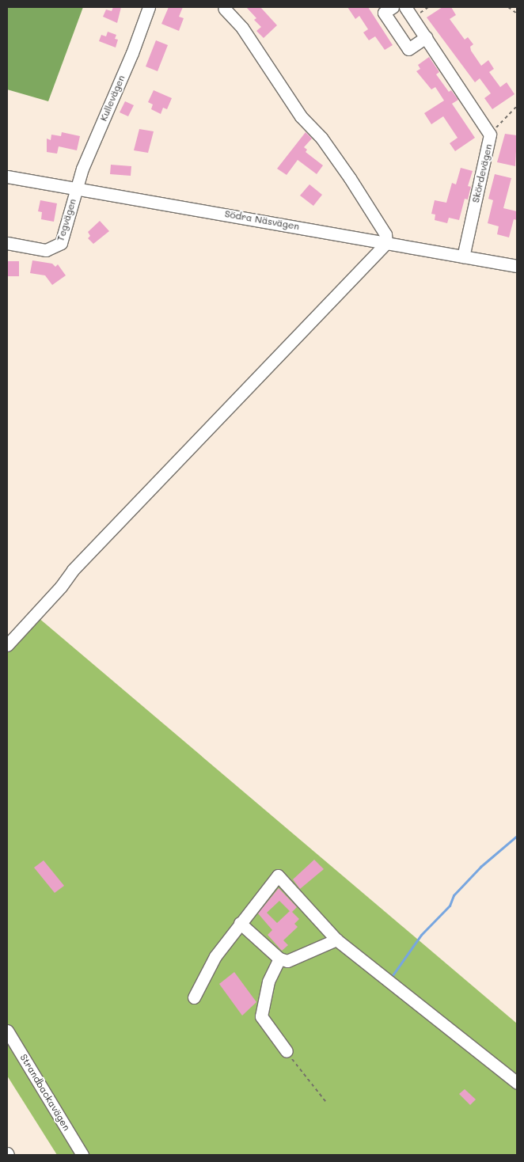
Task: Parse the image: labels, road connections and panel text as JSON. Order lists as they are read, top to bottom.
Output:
{
  "streets": {
    "street": [
      "Kullevägen",
      "Skördevägen",
      "Tegvägen",
      "Södra Näsvägen",
      "Strandbackavägen"
    ]
  },
  "crossings": [
    ["Kullevägen", "Tegvägen"],
    ["Kullevägen", "Södra Näsvägen"],
    ["Skördevägen", "Södra Näsvägen"],
    ["Tegvägen", "Södra Näsvägen"]
  ]
}
